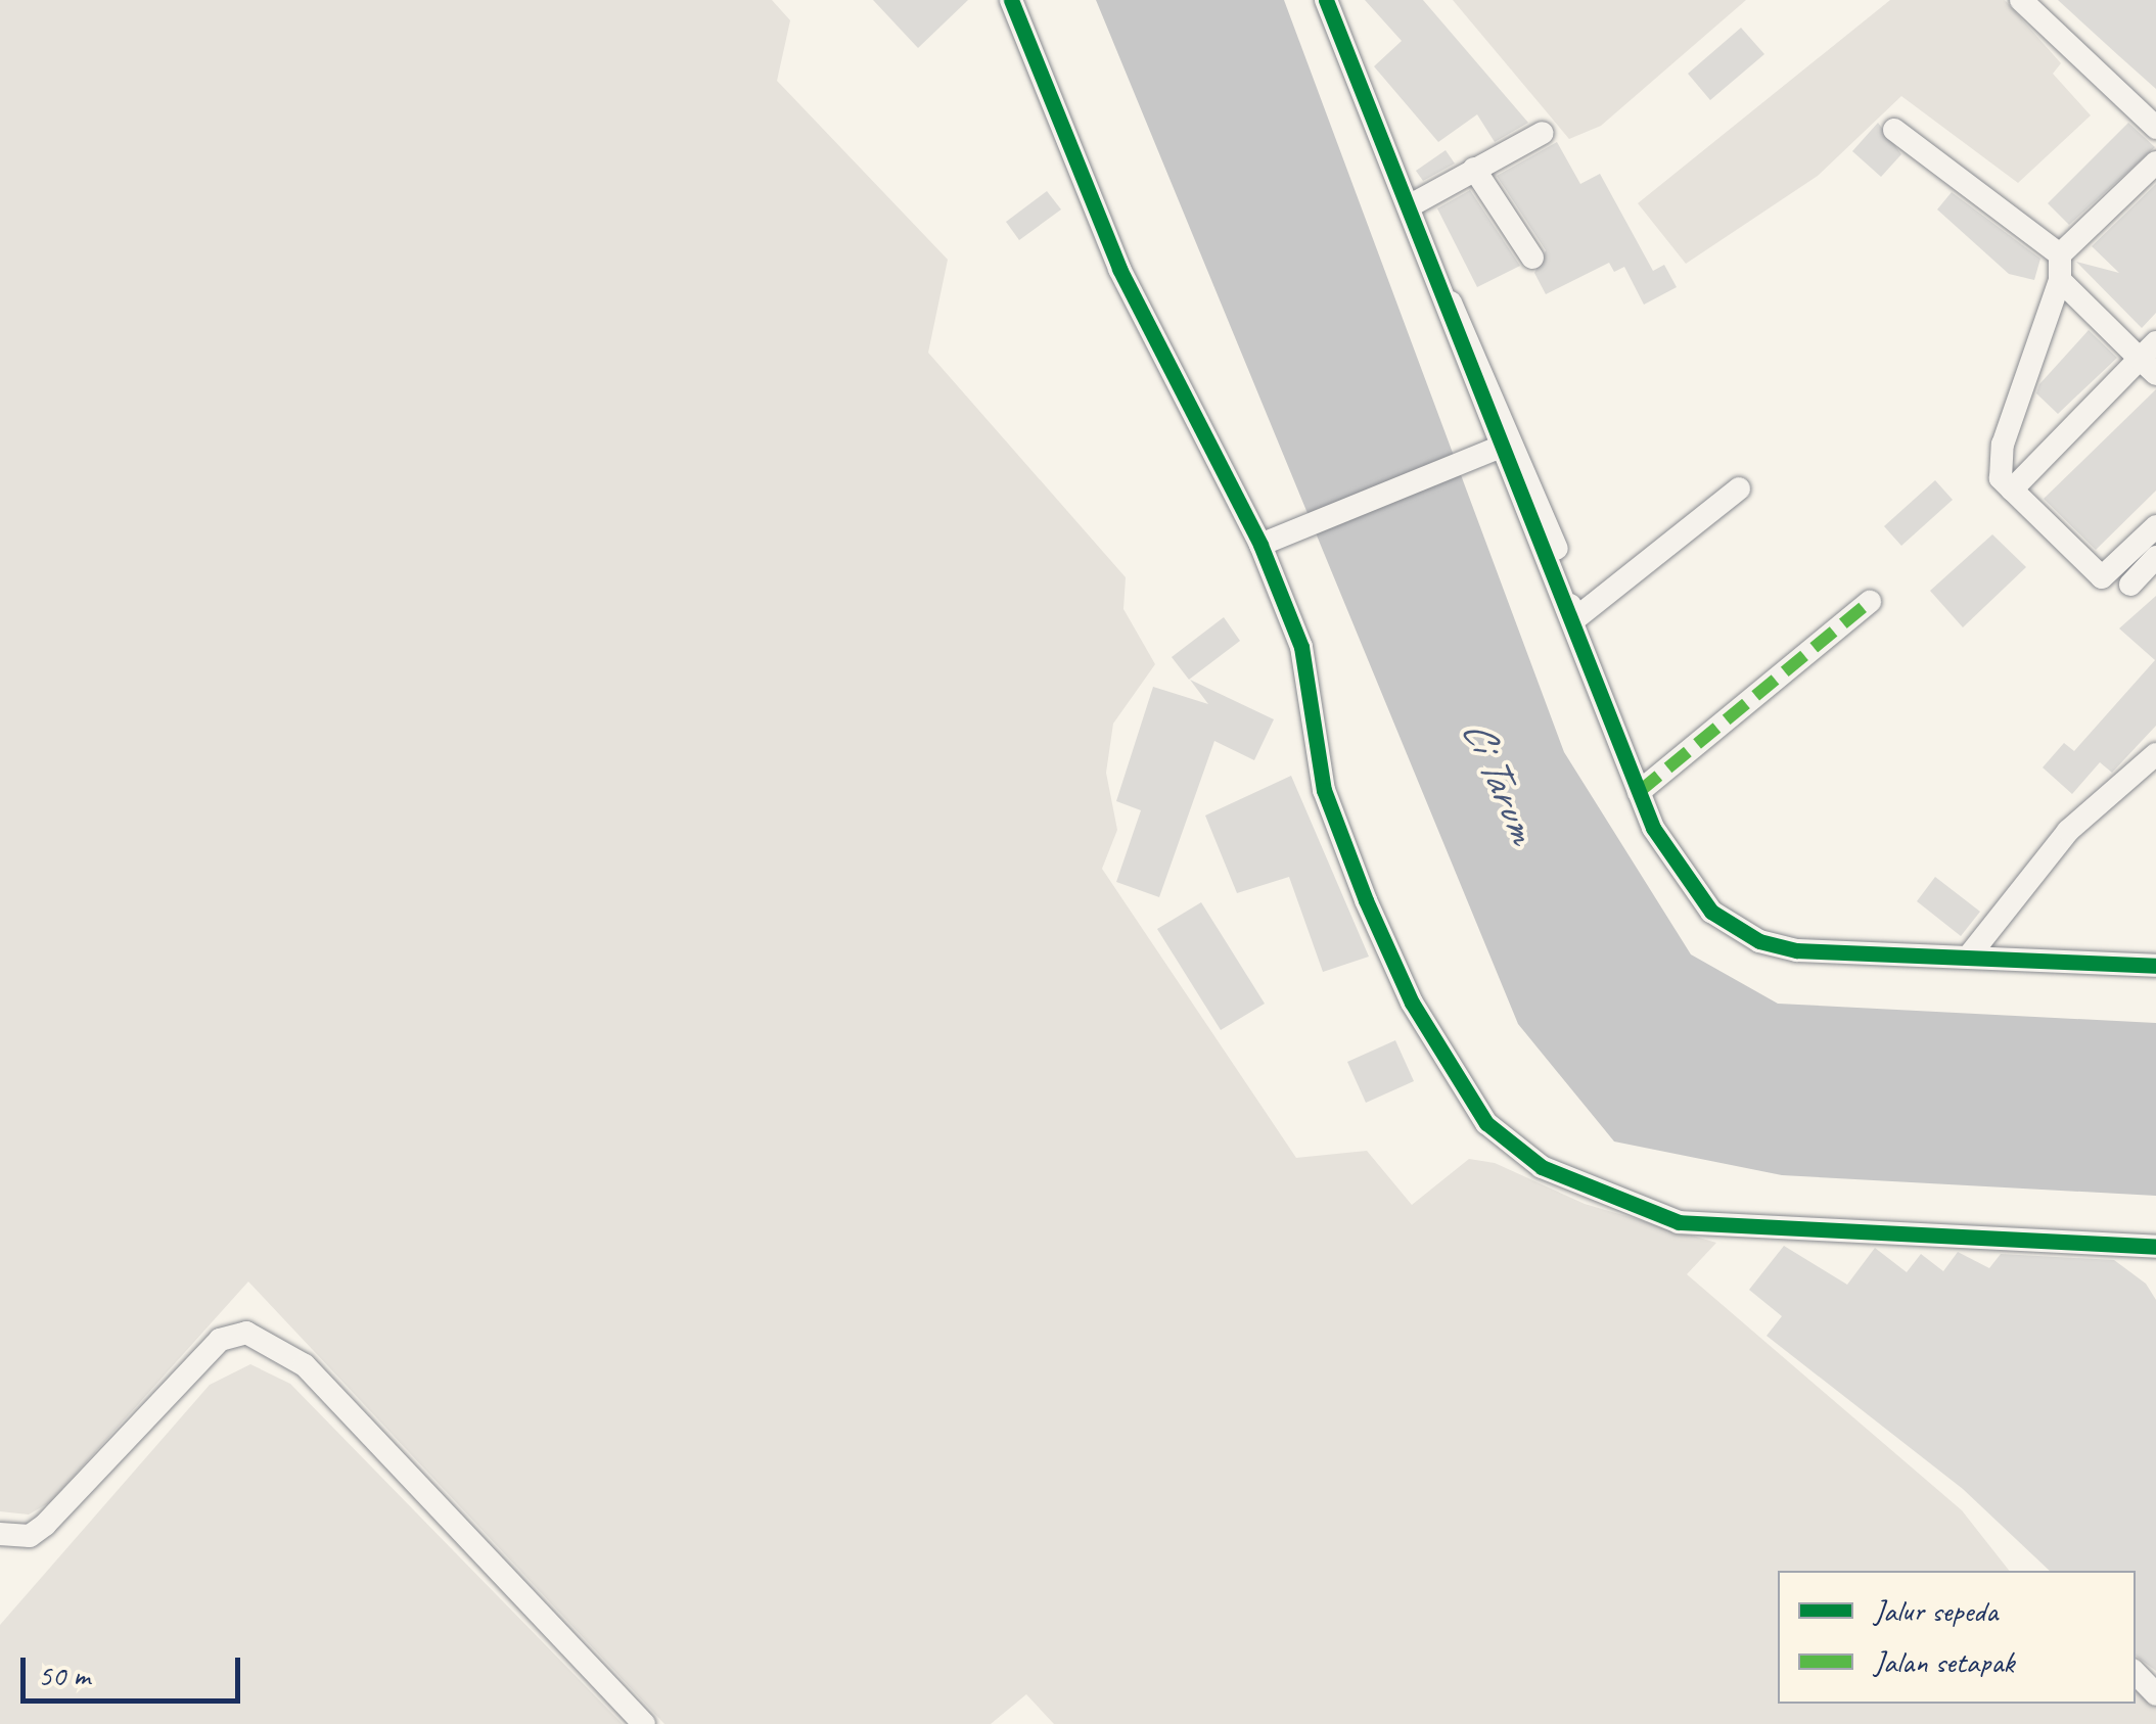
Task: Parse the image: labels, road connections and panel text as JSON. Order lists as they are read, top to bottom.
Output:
{
  "water": ["Ci Tarum"],
  "legend": ["Jalur sepeda", "Jalan setapak"],
  "scale_bar": "50 m"
}
